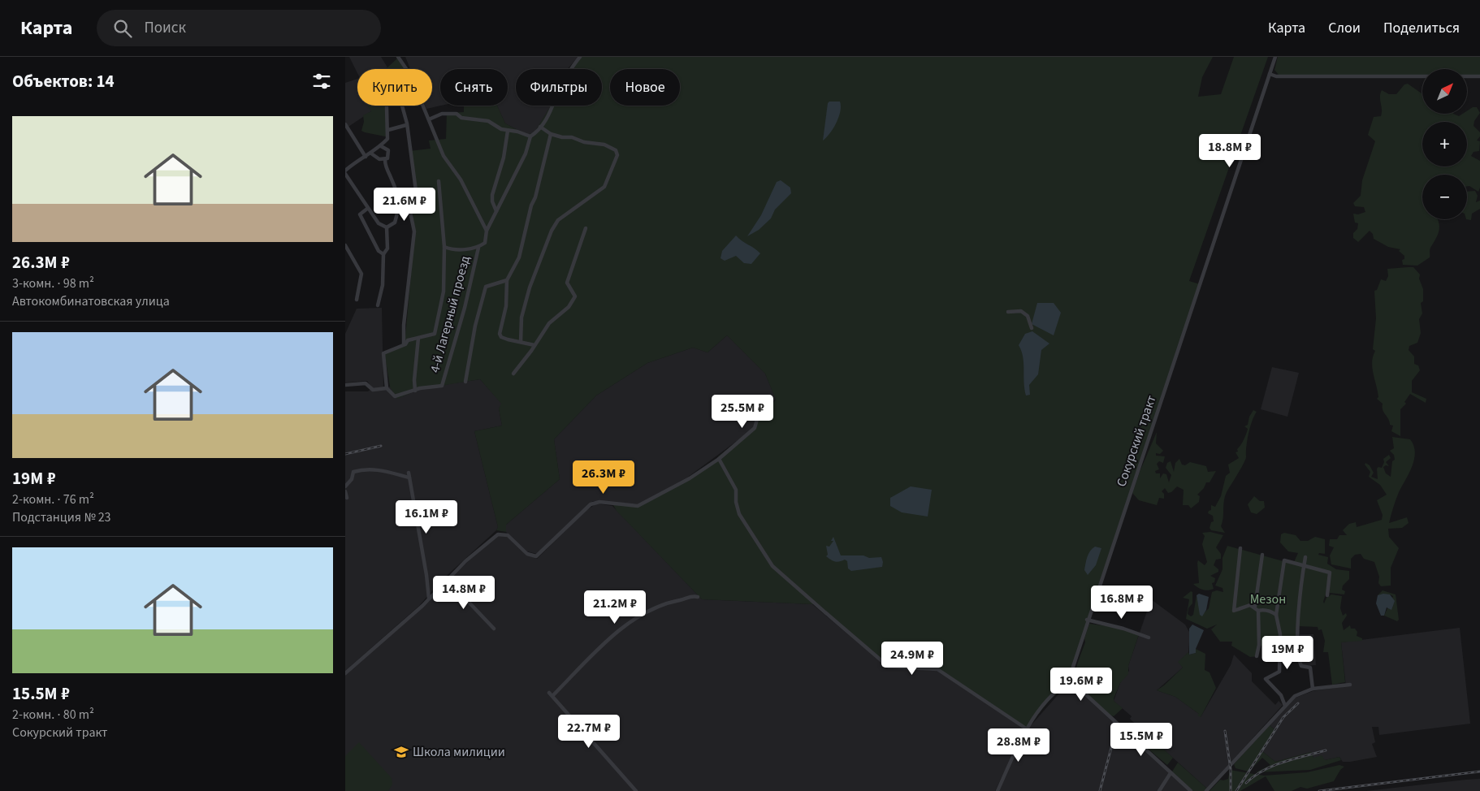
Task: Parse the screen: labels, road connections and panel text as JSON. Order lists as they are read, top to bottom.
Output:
{
  "streets": {
    "street": ["4-й Лагерный проезд", "Сокурский тракт"]
  },
  "parks": ["Мезон"],
  "places": {
    "school or university": ["Школа милиции"]
  },
  "north": "top right",
  "page": {
    "header": "Карта",
    "search": "Поиск",
    "nav": ["Карта", "Слои", "Поделиться"],
    "heading": "Объектов: 14",
    "map_buttons": ["+", "−"],
    "chip": [
      "Купить",
      "Снять",
      "Фильтры",
      "Новое"
    ],
    "list": [
      {
        "name": "26.3M ₽",
        "note": "3-комн. · 98 m² · Автокомбинатовская улица"
      },
      {
        "name": "19M ₽",
        "note": "2-комн. · 76 m² · Подстанция № 23"
      },
      {
        "name": "15.5M ₽",
        "note": "2-комн. · 80 m² · Сокурский тракт"
      }
    ],
    "price": [
      "18.8M ₽",
      "21.6M ₽",
      "25.5M ₽",
      "26.3M ₽",
      "16.1M ₽",
      "14.8M ₽",
      "16.8M ₽",
      "21.2M ₽",
      "19M ₽",
      "24.9M ₽",
      "19.6M ₽",
      "22.7M ₽",
      "15.5M ₽",
      "28.8M ₽"
    ]
  }
}
